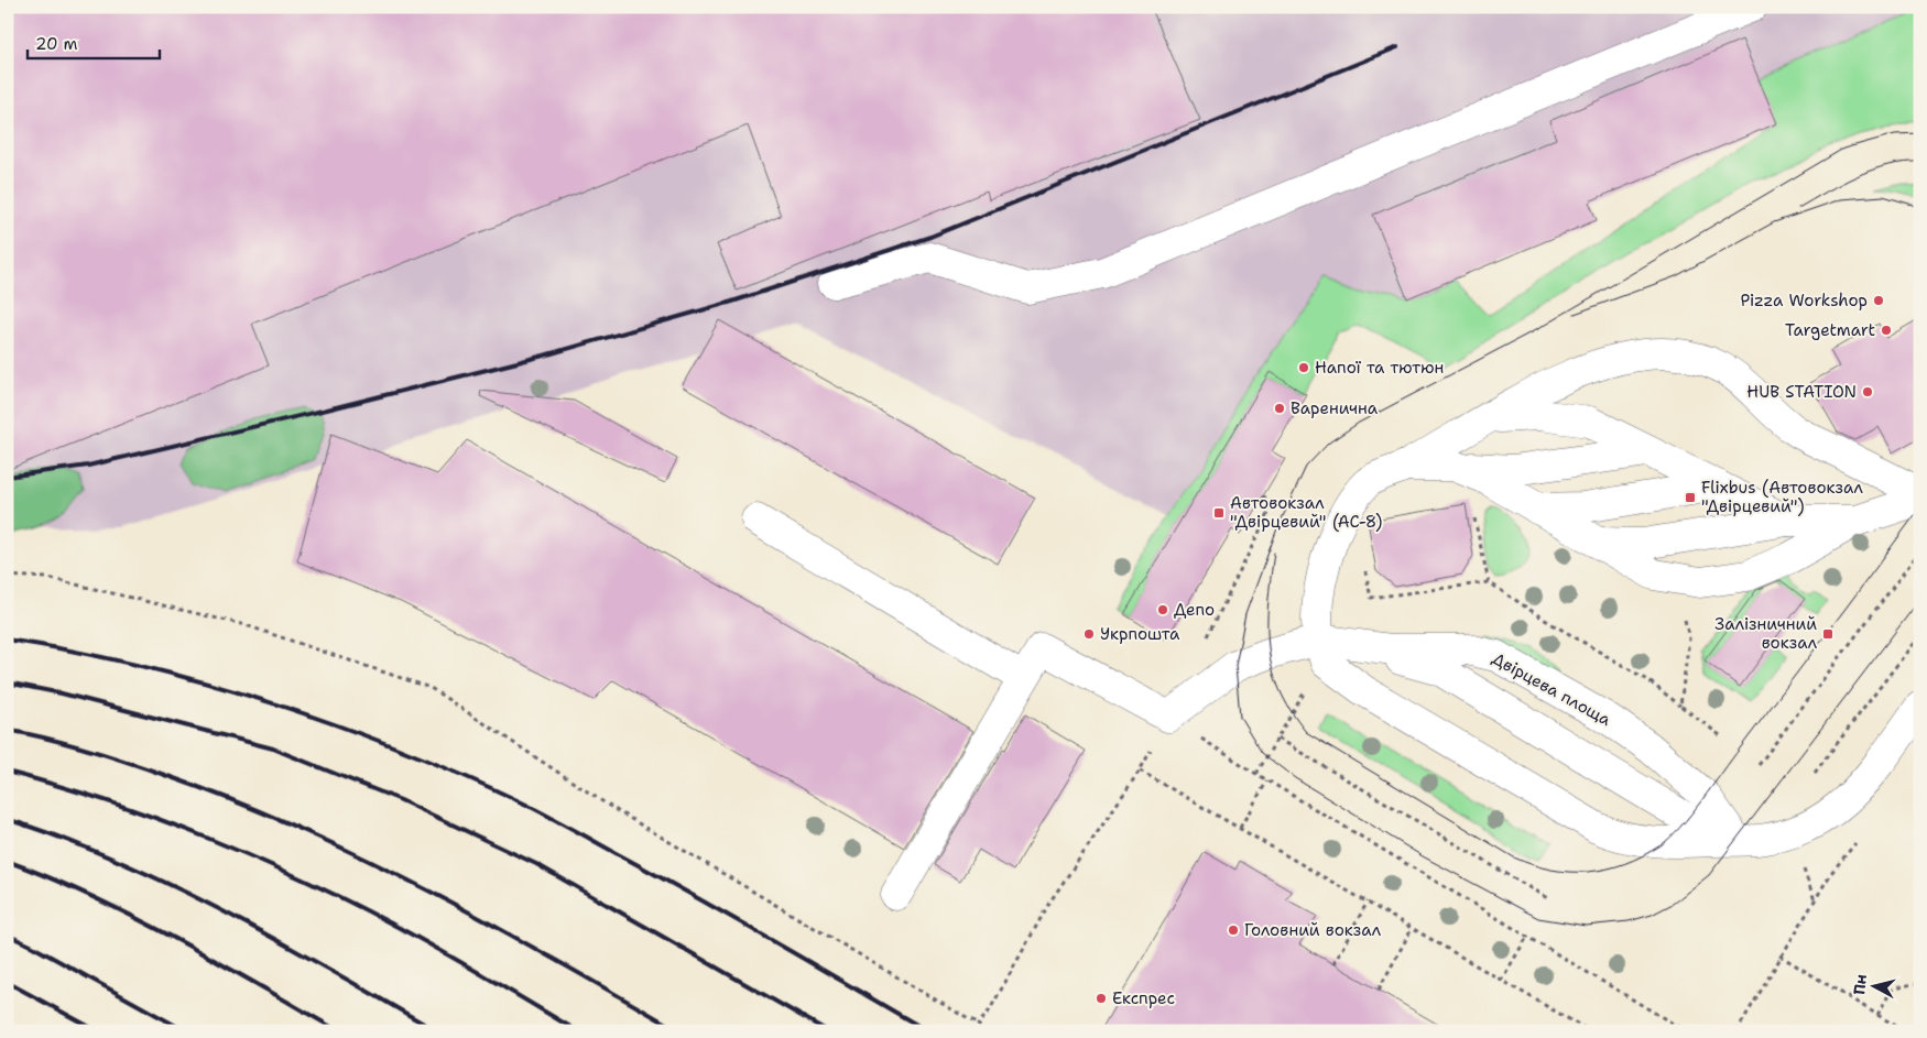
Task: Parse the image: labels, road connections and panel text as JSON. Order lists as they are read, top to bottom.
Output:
{
  "streets": {
    "street": ["Двірцева площа"]
  },
  "places": {
    "other": [
      "Pizza Workshop",
      "Targetmart",
      "Напої та тютюн",
      "HUB STATION",
      "Варенична",
      "Депо",
      "Укрпошта",
      "Головний вокзал",
      "Експрес"
    ],
    "transit": ["Flixbus (Автовокзал \"Двірцевий\")", "Автовокзал \"Двірцевий\" (АС-8)", "Залізничний вокзал"]
  },
  "scale_bar": "20 m",
  "north": "left"
}
